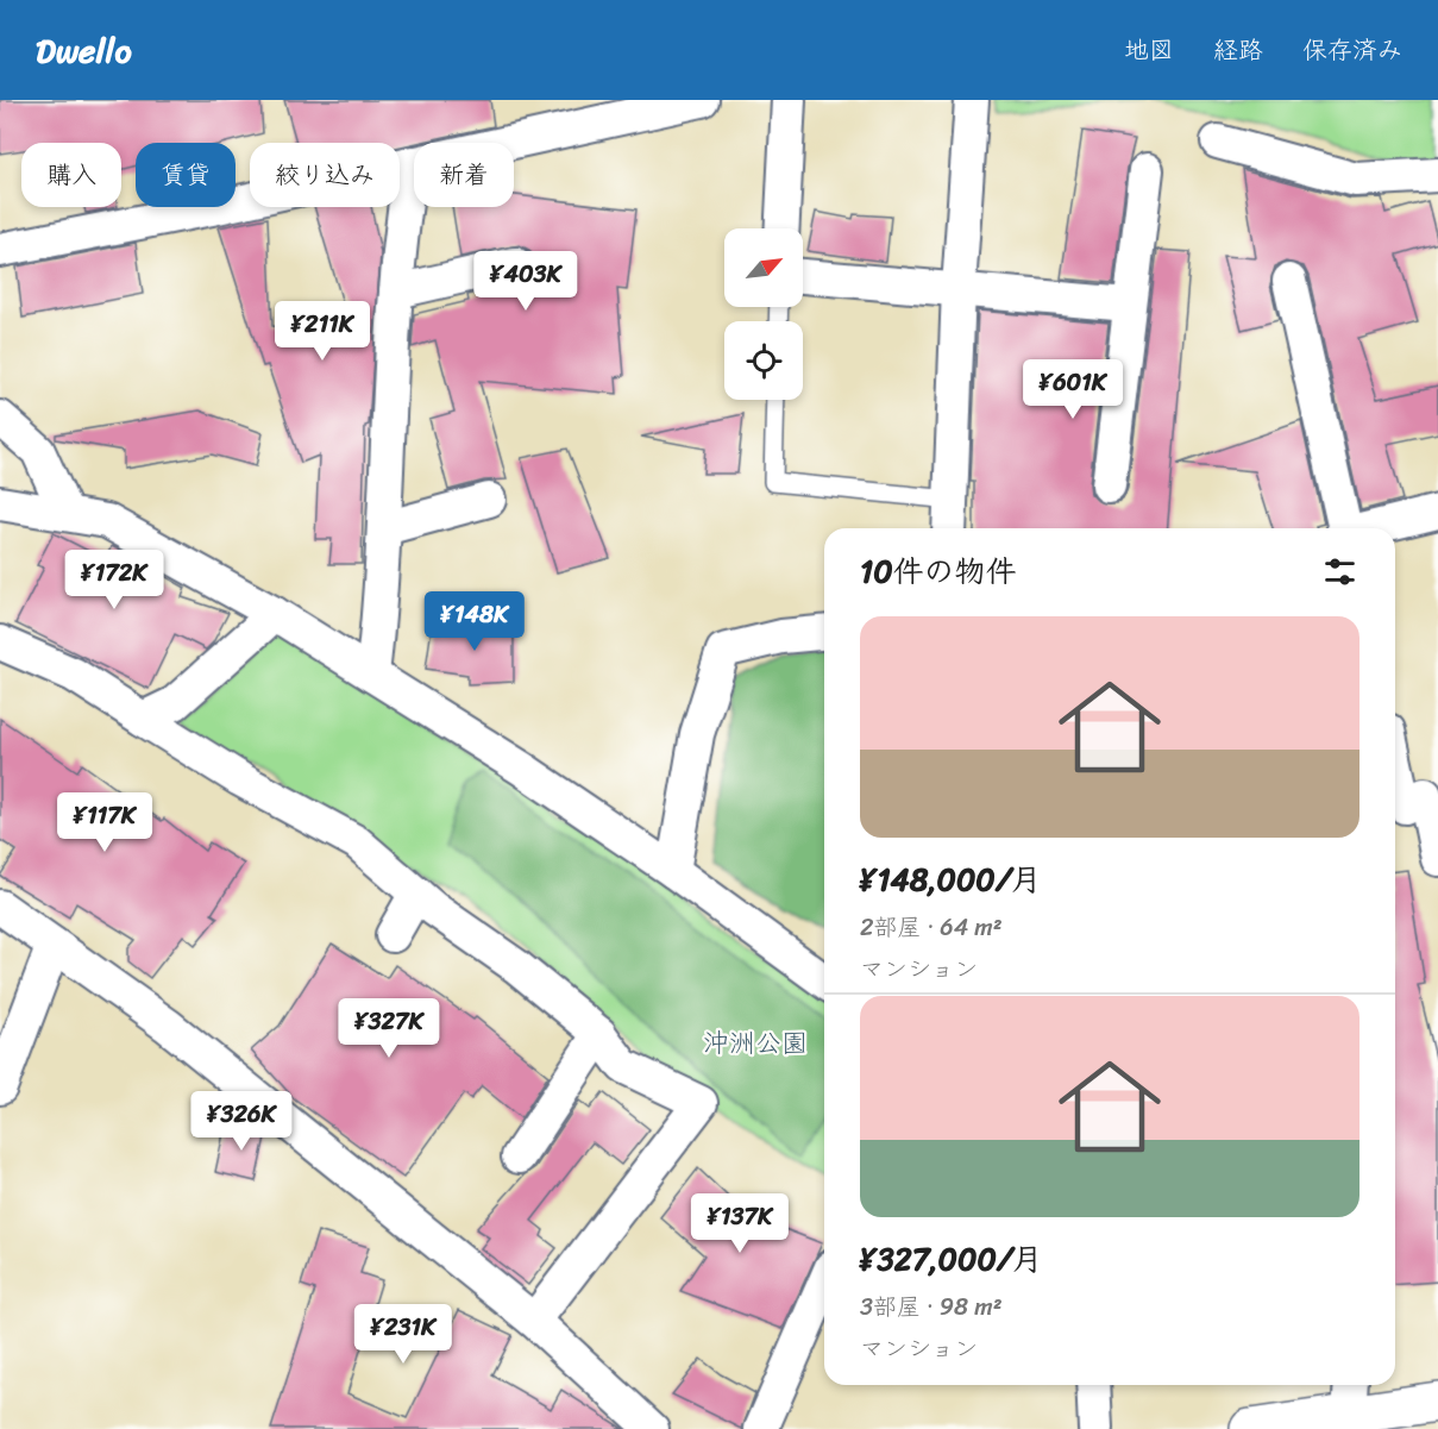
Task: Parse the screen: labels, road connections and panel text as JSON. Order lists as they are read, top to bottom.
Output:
{
  "parks": ["沖洲公園"],
  "north": "top right",
  "page": {
    "header": "Dwello",
    "nav": ["地図", "経路", "保存済み"],
    "chip": [
      "購入",
      "賃貸",
      "絞り込み",
      "新着"
    ],
    "price": [
      "¥403K",
      "¥211K",
      "¥601K",
      "¥172K",
      "¥148K",
      "¥117K",
      "¥327K",
      "¥326K",
      "¥137K",
      "¥231K"
    ],
    "heading": "10件の物件",
    "list": [
      {
        "name": "¥148,000/月",
        "note": "2部屋 · 64 m² · マンション"
      },
      {
        "name": "¥327,000/月",
        "note": "3部屋 · 98 m² · マンション"
      }
    ]
  }
}
